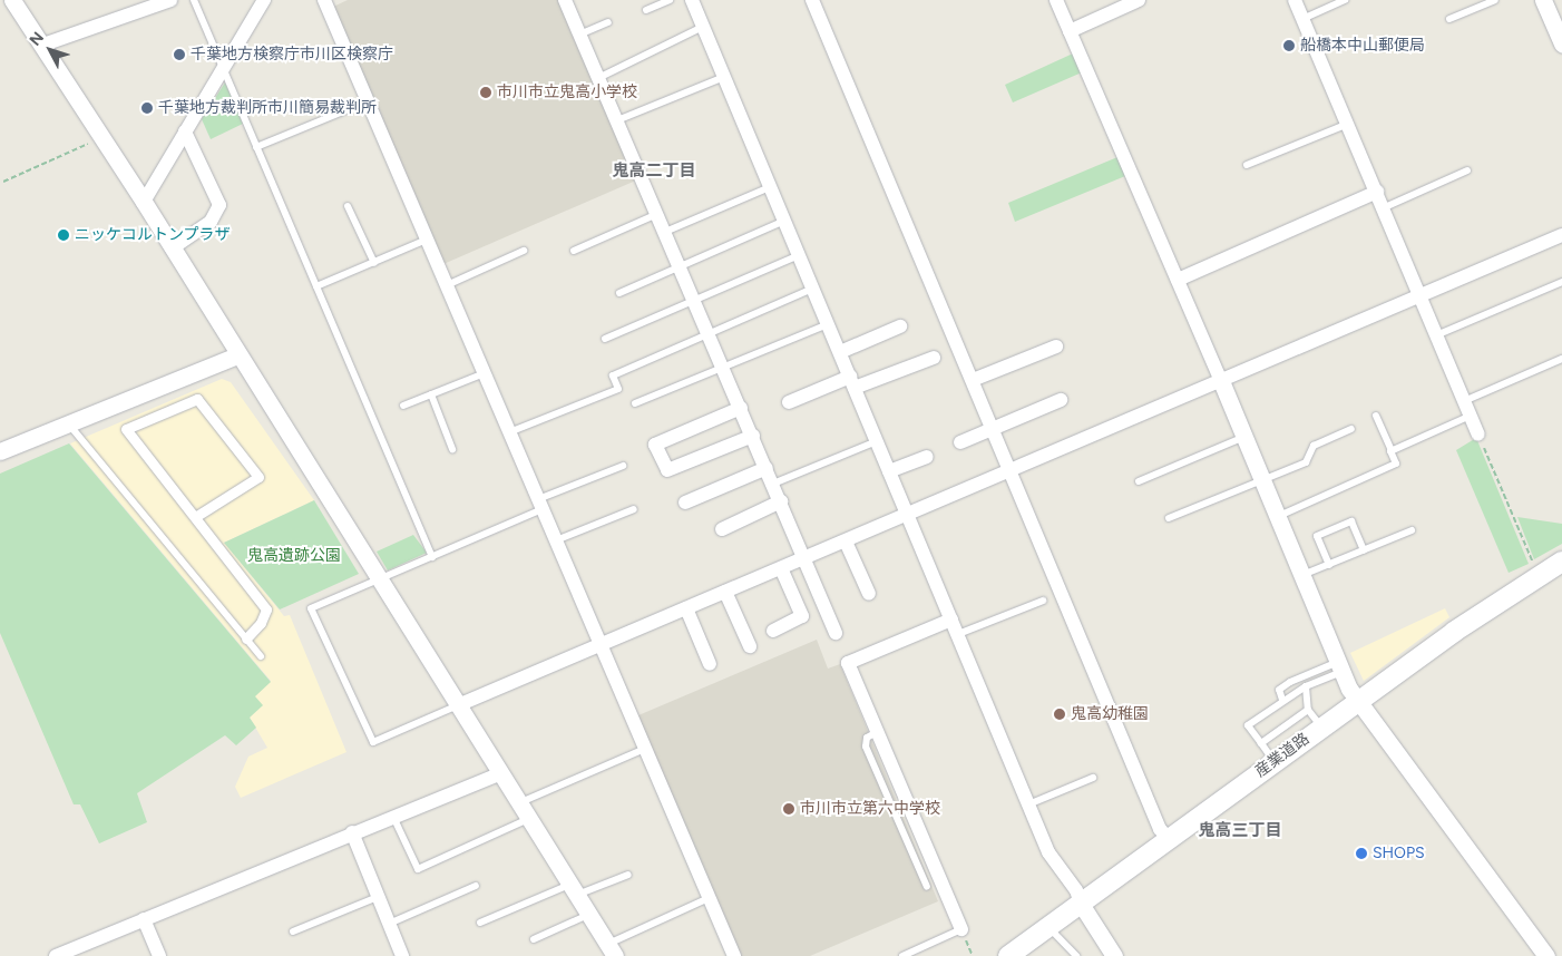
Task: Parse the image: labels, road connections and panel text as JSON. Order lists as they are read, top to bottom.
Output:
{
  "streets": {
    "main road": ["産業道路"]
  },
  "districts": ["鬼高二丁目", "鬼高三丁目"],
  "parks": ["鬼高遺跡公園"],
  "places": [
    "船橋本中山郵便局",
    "千葉地方検察庁市川区検察庁",
    "市川市立鬼高小学校",
    "千葉地方裁判所市川簡易裁判所",
    "ニッケコルトンプラザ",
    "鬼高幼稚園",
    "市川市立第六中学校",
    "SHOPS"
  ],
  "north": "top left"
}
